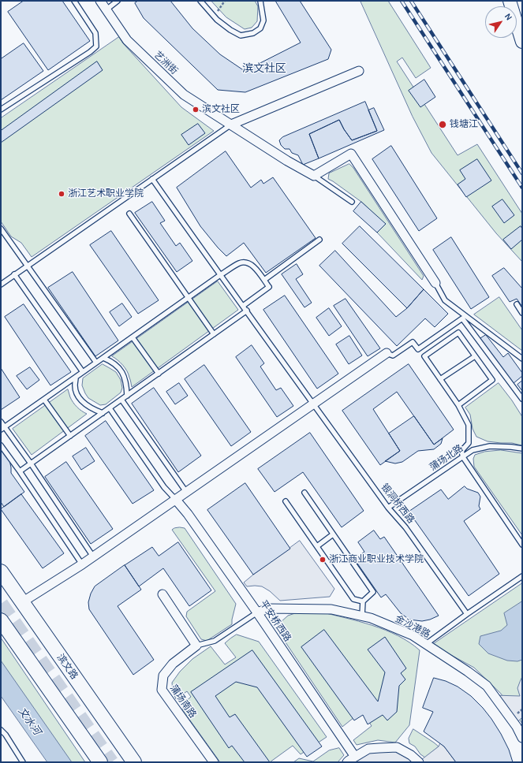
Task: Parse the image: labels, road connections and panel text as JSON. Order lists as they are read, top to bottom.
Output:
{
  "streets": {
    "main road": ["滨文路"],
    "street": [
      "艺洲街",
      "平安桥西路",
      "金沙港路",
      "蒲场南路"
    ],
    "lane": ["蒲场北路", "银洞桥西路"]
  },
  "crossings": [
    ["蒲场北路", "银洞桥西路"],
    ["平安桥西路", "金沙港路"]
  ],
  "districts": ["滨文社区"],
  "water": ["文水河"],
  "places": [
    "滨文社区",
    "钱塘江",
    "浙江艺术职业学院",
    "浙江商业职业技术学院"
  ],
  "north": "top right"
}
